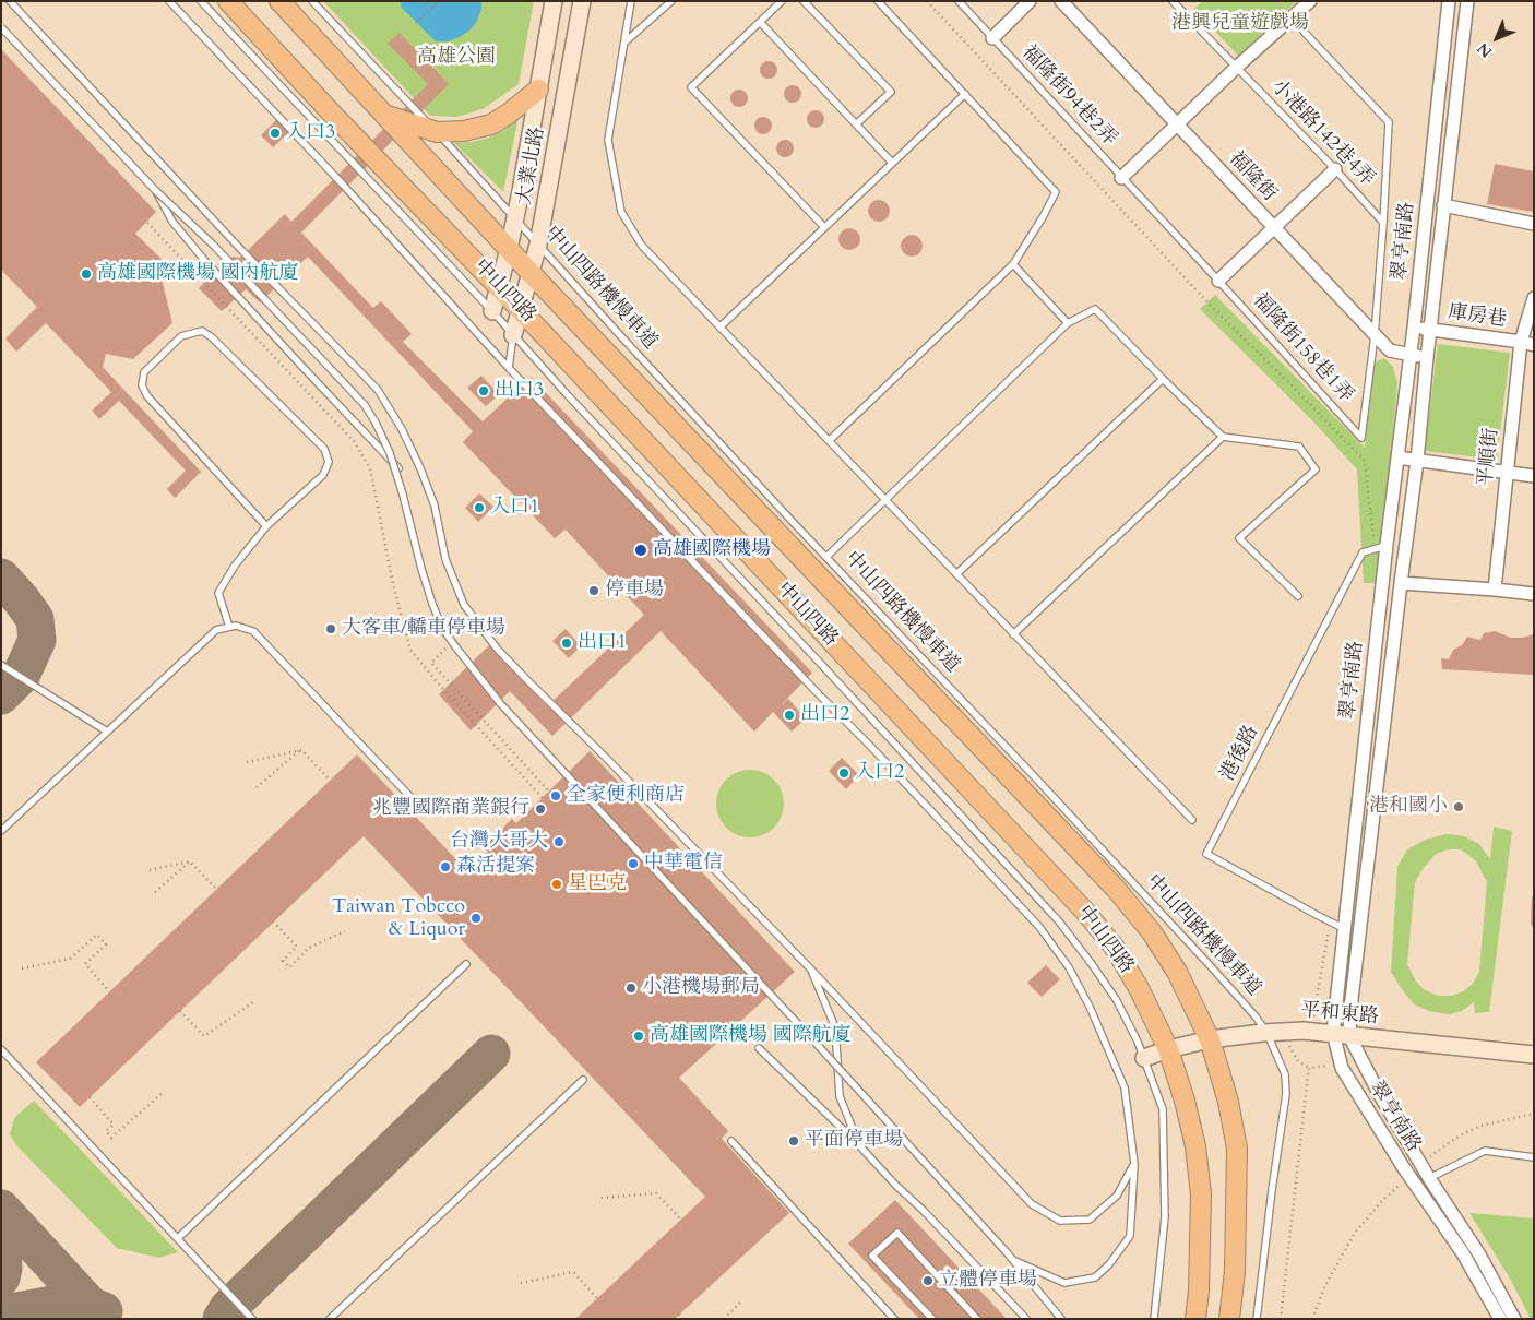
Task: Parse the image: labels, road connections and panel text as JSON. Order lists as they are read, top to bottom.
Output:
{
  "streets": {
    "main road": ["中山四路"],
    "street": [
      "大業北路",
      "福隆街",
      "翠亨南路",
      "庫房巷",
      "平順街",
      "平和東路"
    ],
    "lane": [
      "福隆街94巷2弄",
      "小港路142巷4弄",
      "中山四路機慢車道",
      "福隆街158巷1弄",
      "港後路"
    ]
  },
  "crossings": [
    ["福隆街94巷2弄", "福隆街158巷1弄"],
    ["大業北路", "中山四路機慢車道"],
    ["大業北路", "中山四路"],
    ["福隆街", "翠亨南路"],
    ["福隆街", "福隆街158巷1弄"],
    ["翠亨南路", "庫房巷"],
    ["翠亨南路", "港後路"],
    ["翠亨南路", "平和東路"],
    ["中山四路機慢車道", "平和東路"],
    ["中山四路", "平和東路"],
    ["庫房巷", "平順街"]
  ],
  "parks": ["港興兒童遊戲場", "高雄公園"],
  "places": [
    "入口3",
    "高雄國際機場 國內航廈",
    "出口3",
    "入口1",
    "高雄國際機場",
    "停車場",
    "大客車/轎車停車場",
    "出口1",
    "出口2",
    "入口2",
    "全家便利商店",
    "港和國小",
    "兆豐國際商業銀行",
    "台灣大哥大",
    "中華電信",
    "森活提案",
    "星巴克",
    "Taiwan Tobcco & Liquor",
    "小港機場郵局",
    "高雄國際機場 國際航廈",
    "平面停車場",
    "立體停車場"
  ],
  "north": "bottom left"
}
